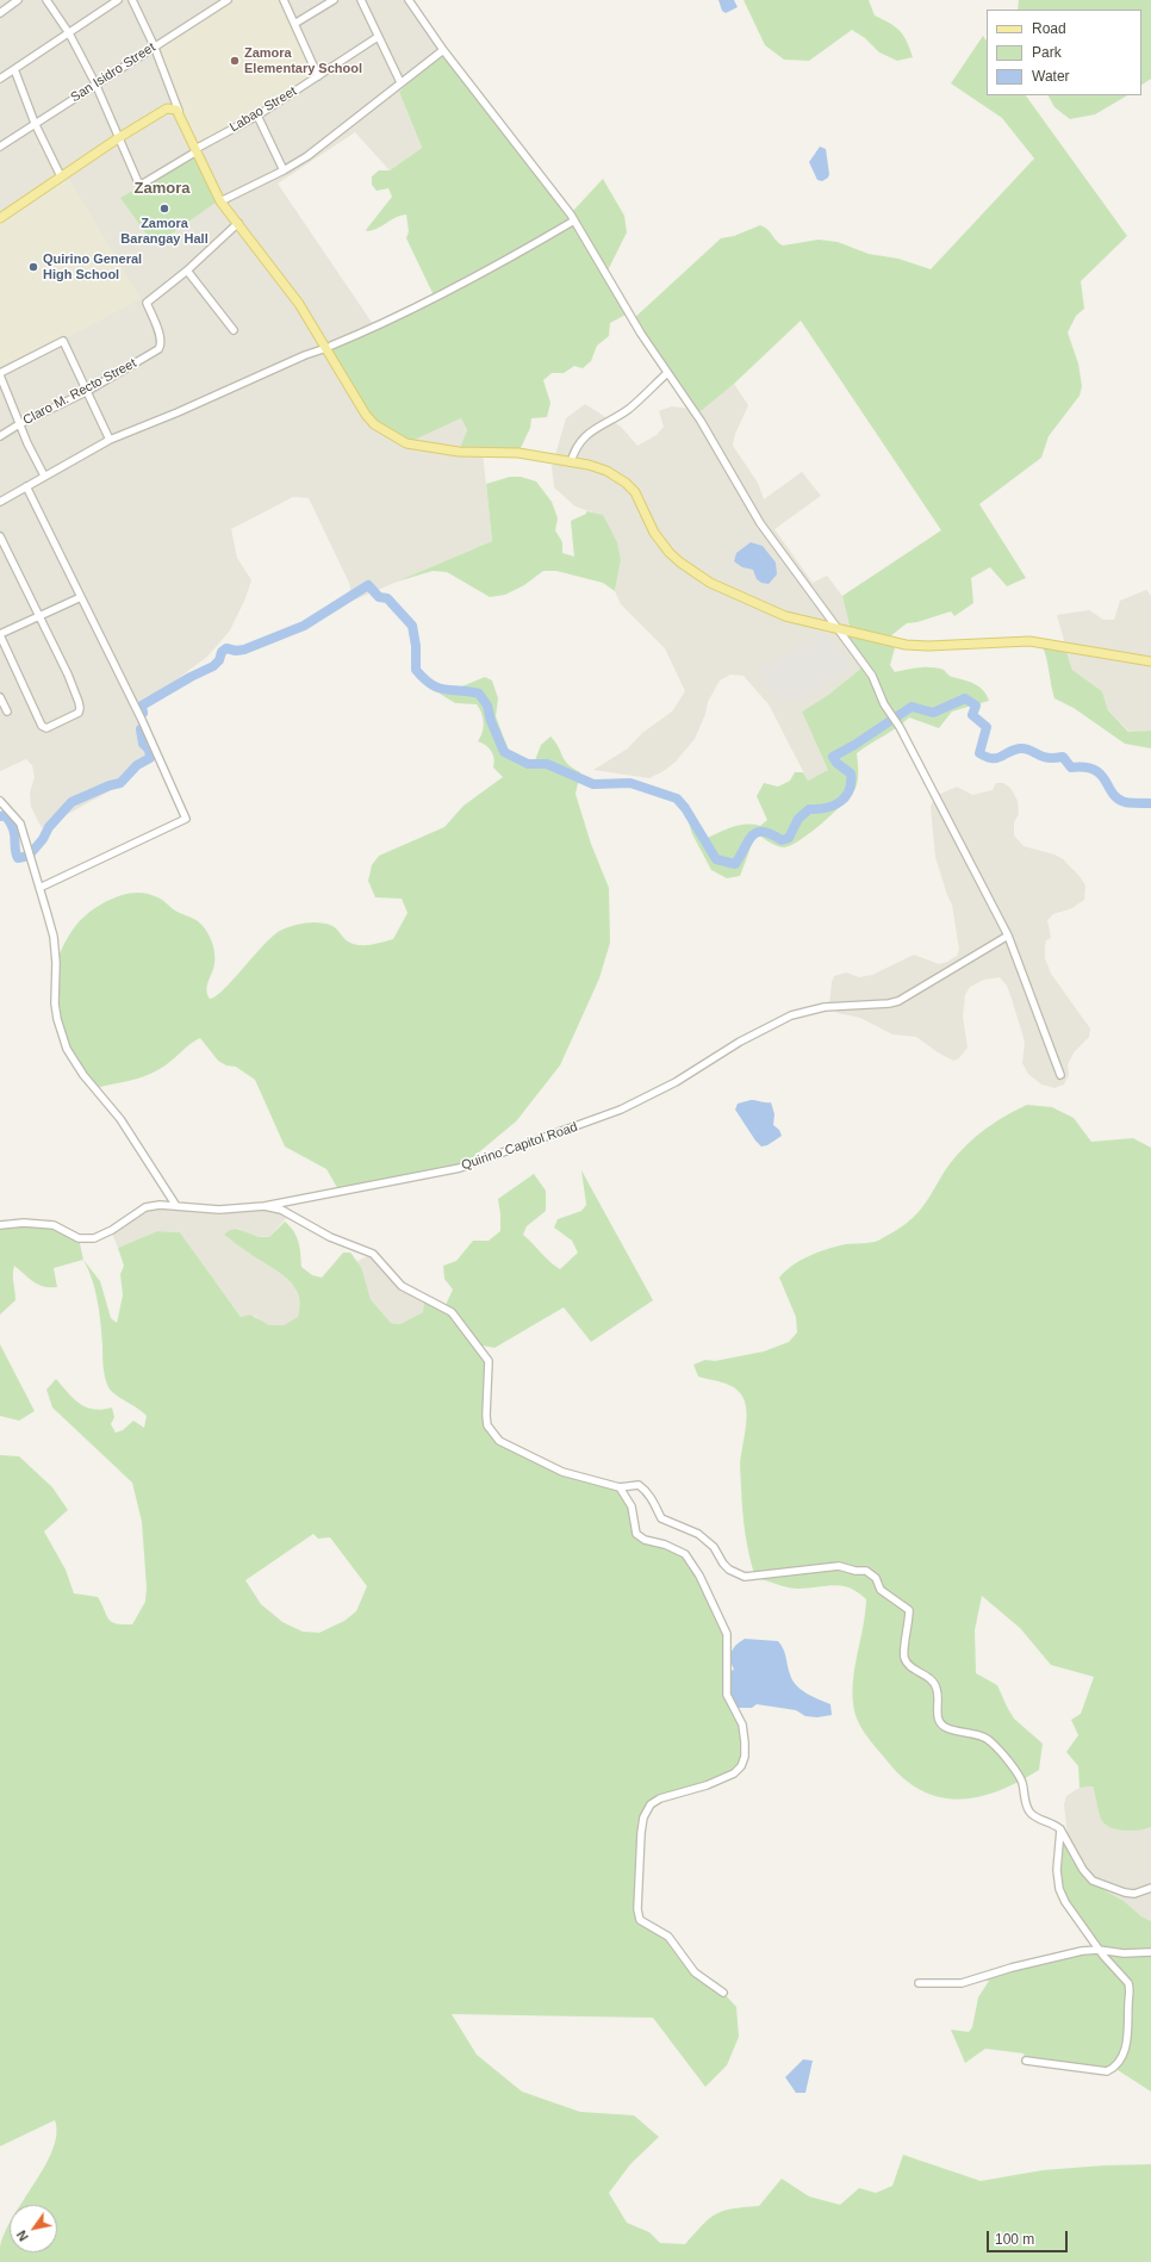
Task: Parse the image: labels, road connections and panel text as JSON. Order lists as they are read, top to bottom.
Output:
{
  "streets": {
    "street": [
      "San Isidro Street",
      "Labao Street",
      "Claro M. Recto Street",
      "Quirino Capitol Road"
    ]
  },
  "districts": ["Zamora"],
  "places": ["Zamora Elementary School", "Zamora Barangay Hall", "Quirino General High School"],
  "legend": ["Road", "Park", "Water"],
  "scale_bar": "100 m",
  "north": "bottom left"
}
